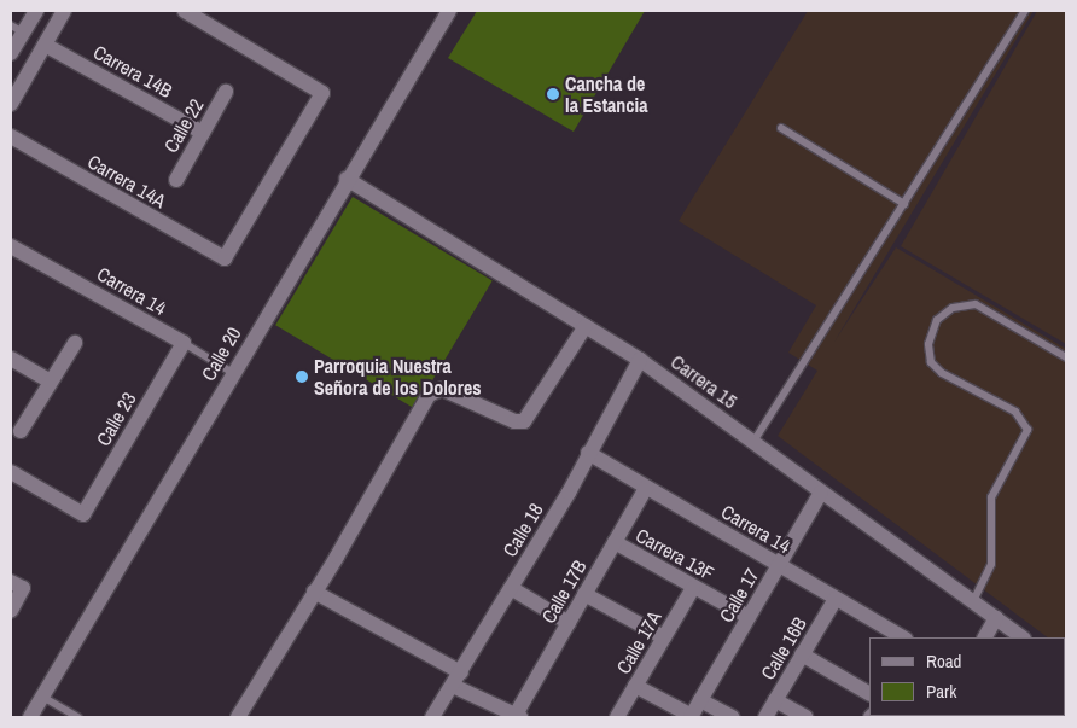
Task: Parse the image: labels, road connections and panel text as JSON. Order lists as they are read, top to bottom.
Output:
{
  "streets": {
    "street": [
      "Carrera 14B",
      "Calle 22",
      "Carrera 14A",
      "Carrera 14",
      "Calle 20",
      "Carrera 15",
      "Calle 23",
      "Calle 18",
      "Carrera 13F",
      "Calle 17B",
      "Calle 17",
      "Calle 17A",
      "Calle 16B"
    ]
  },
  "crossings": [
    ["Carrera 14B", "Calle 22"],
    ["Carrera 14", "Calle 20"],
    ["Carrera 14", "Calle 23"],
    ["Carrera 14", "Calle 18"],
    ["Carrera 14", "Calle 17B"],
    ["Carrera 14", "Calle 17"],
    ["Carrera 14", "Calle 16B"],
    ["Calle 20", "Carrera 15"],
    ["Carrera 15", "Calle 18"],
    ["Carrera 15", "Calle 17"],
    ["Carrera 13F", "Calle 17B"],
    ["Carrera 13F", "Calle 17"],
    ["Carrera 13F", "Calle 17A"]
  ],
  "places": ["Cancha de la Estancia", "Parroquia Nuestra Señora de los Dolores"],
  "legend": ["Road", "Park"]
}
